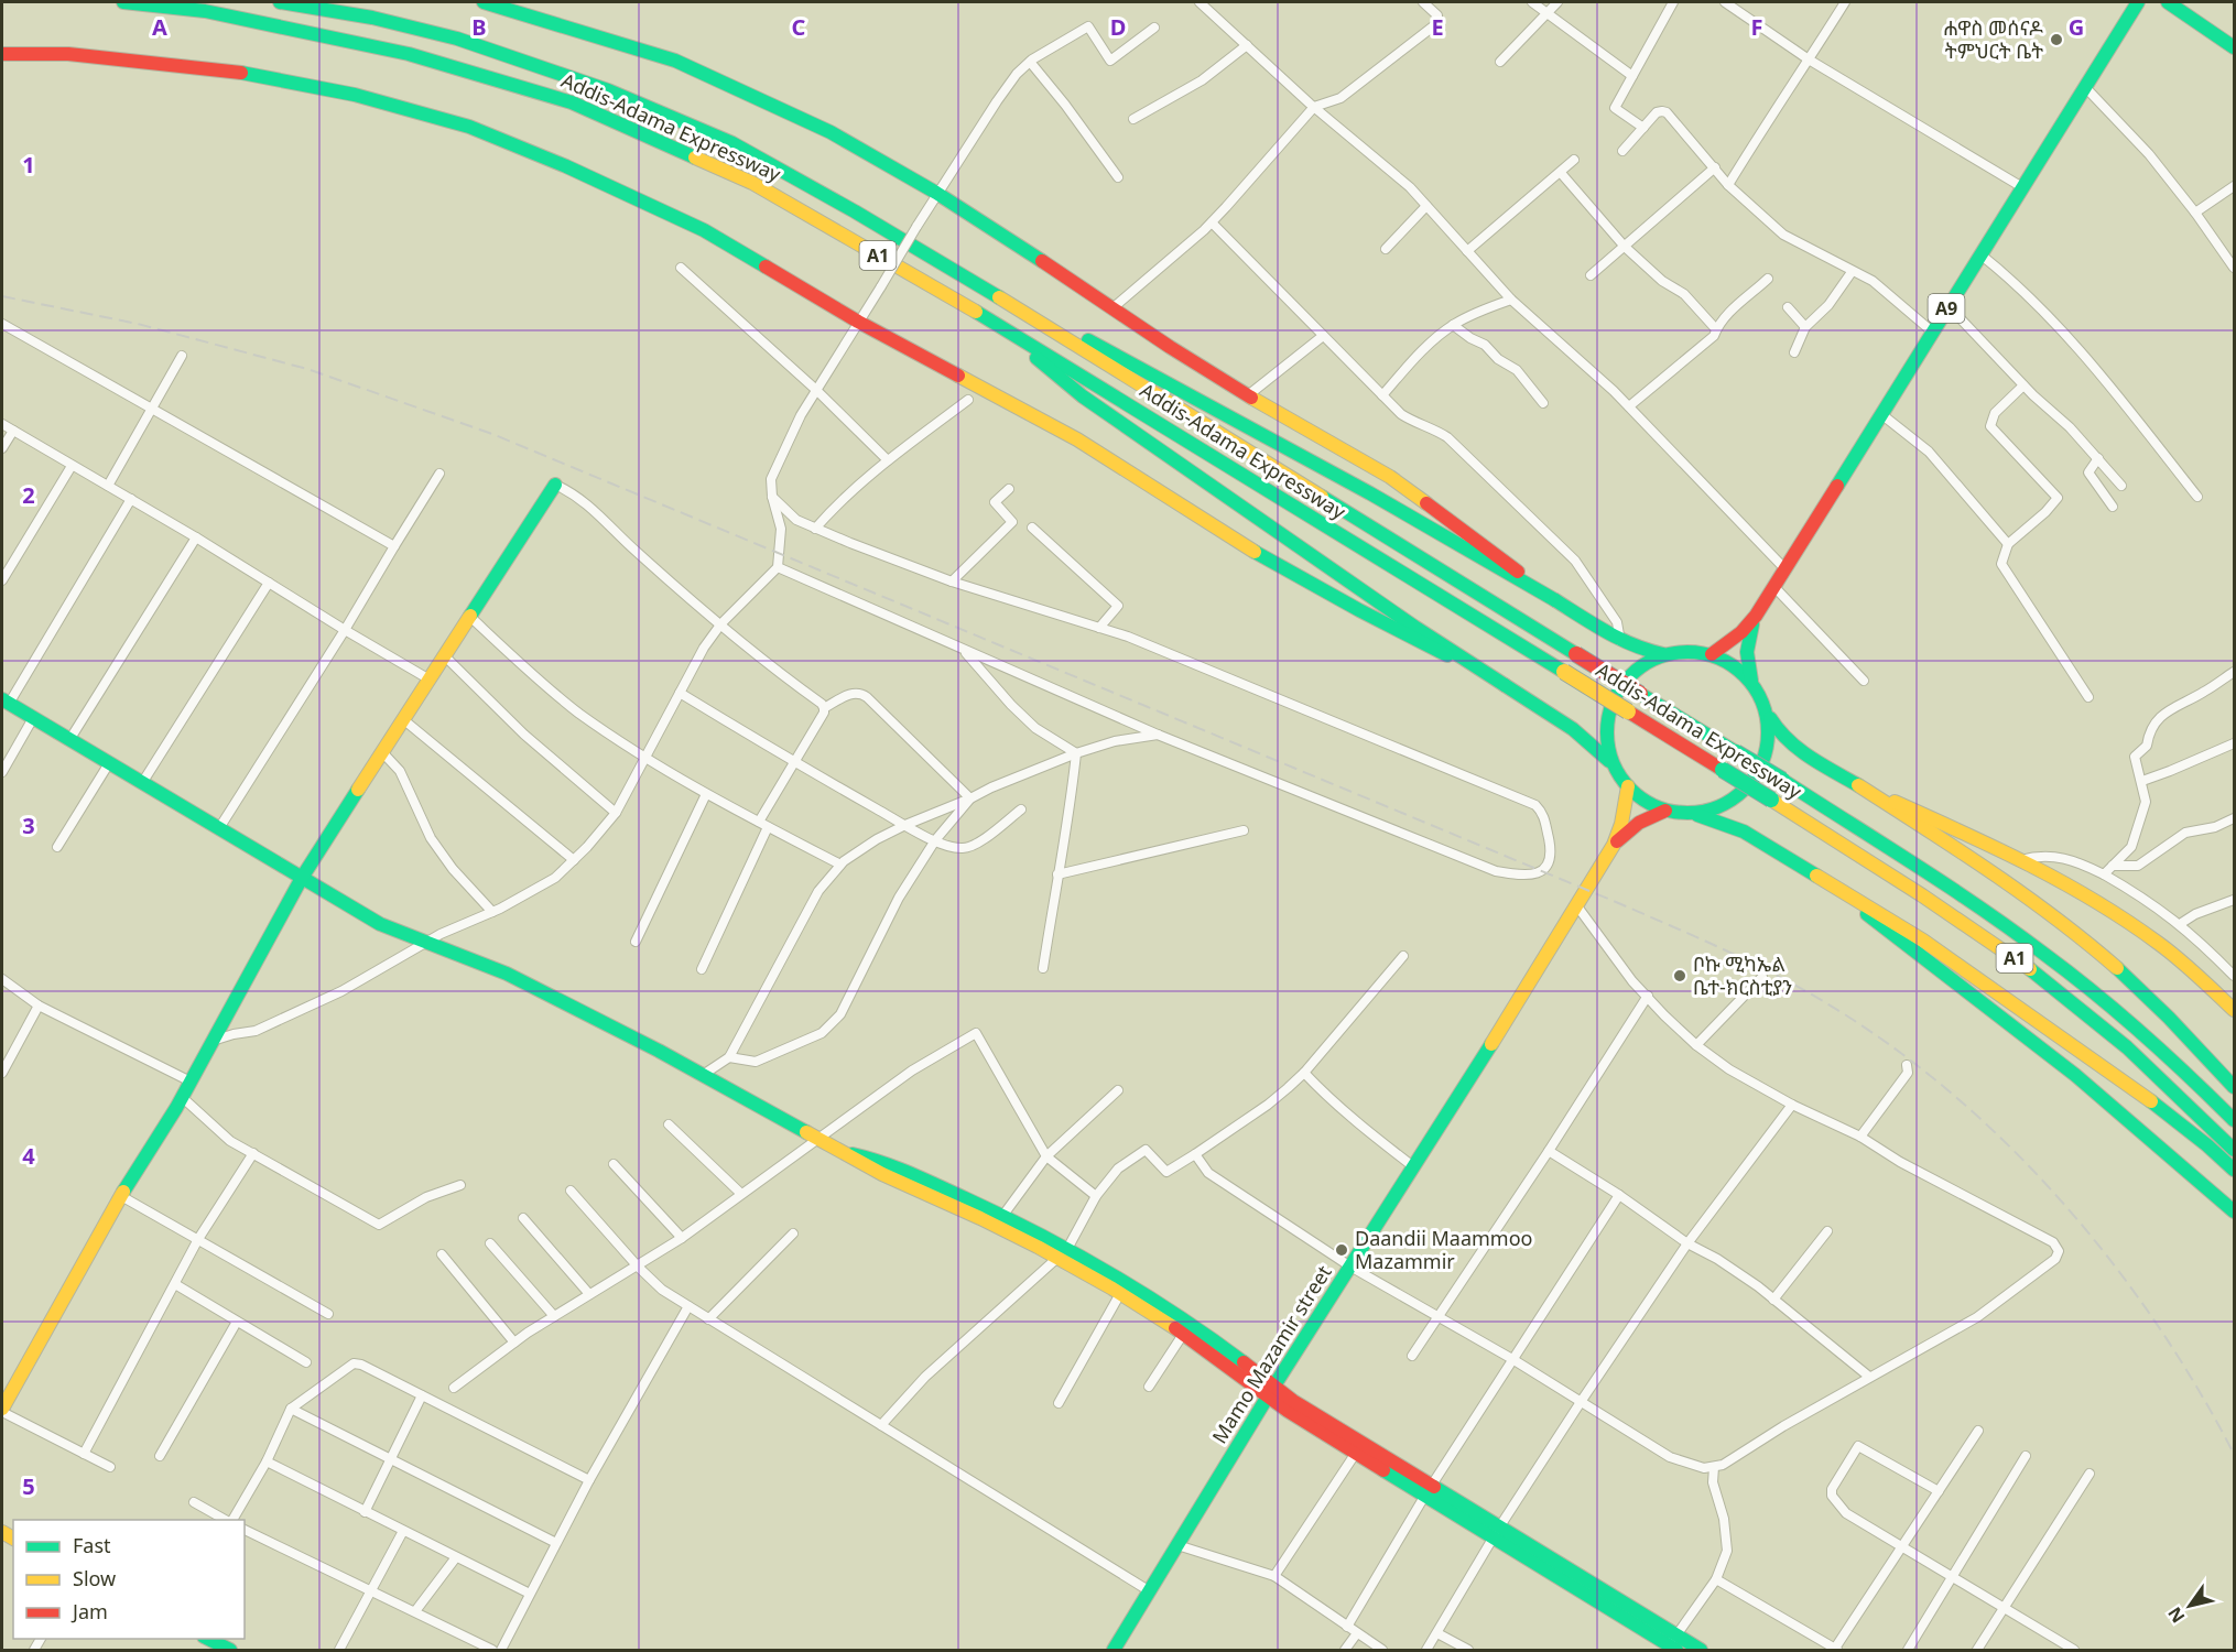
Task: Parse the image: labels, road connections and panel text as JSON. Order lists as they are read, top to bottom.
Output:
{
  "streets": {
    "main road": [
      "Addis-Adama Expressway",
      "A1",
      "A9",
      "Mamo Mazamir street"
    ]
  },
  "places": ["ሐዋስ መሰናዶ ትምህርት ቤት", "ቦኩ ሚካኤል ቤተ-ክርስቲያን", "Daandii Maammoo Mazammir"],
  "legend": ["Fast", "Slow", "Jam"],
  "north": "bottom left",
  "grid": {
    "columns": [
      "A",
      "B",
      "C",
      "D",
      "E",
      "F",
      "G"
    ],
    "rows": [
      "1",
      "2",
      "3",
      "4",
      "5"
    ]
  }
}
